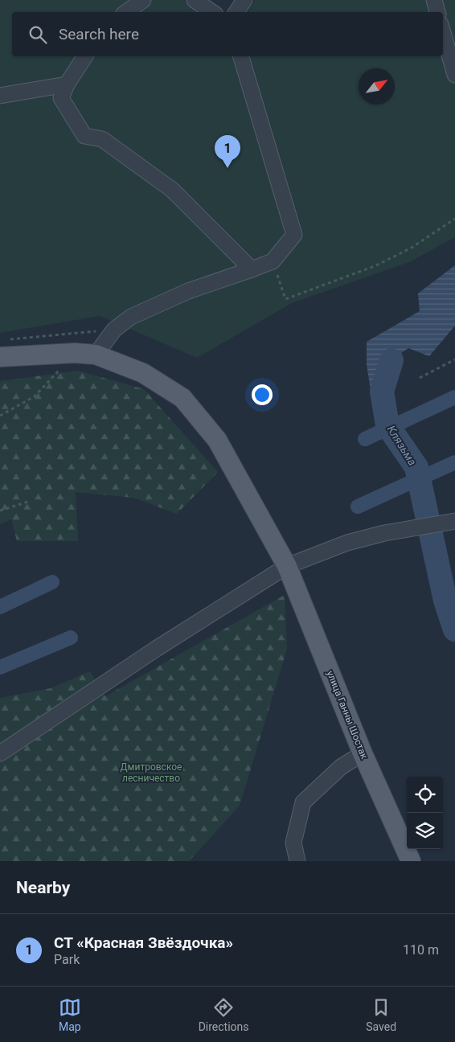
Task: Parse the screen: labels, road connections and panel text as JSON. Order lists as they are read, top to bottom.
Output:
{
  "streets": {
    "main road": ["улица Ганны Шостак"]
  },
  "water": ["Клязьма"],
  "parks": ["Дмитровское лесничество"],
  "north": "top right",
  "page": {
    "search": "Search here",
    "pins": "1",
    "heading": "Nearby",
    "list": [
      {
        "mark": "1",
        "name": "СТ «Красная Звёздочка»",
        "note": "Park",
        "value": "110 m"
      }
    ],
    "nav": ["Map", "Directions", "Saved"]
  }
}
